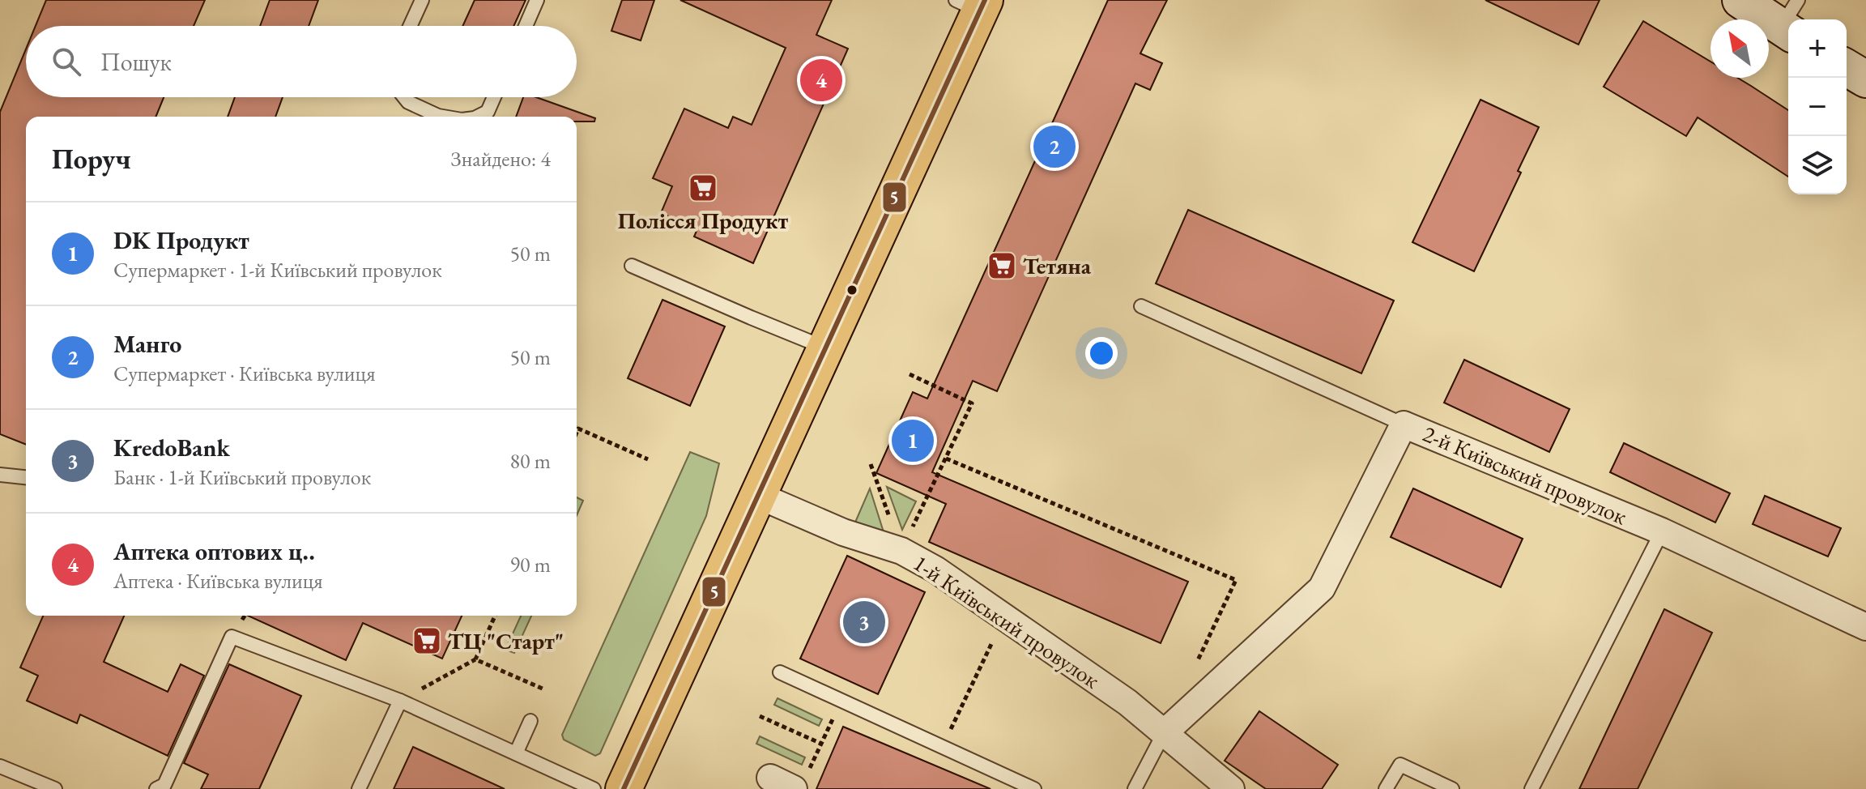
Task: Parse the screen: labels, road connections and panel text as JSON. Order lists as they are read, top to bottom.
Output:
{
  "streets": {
    "street": ["2-й Київський провулок", "1-й Київський провулок"]
  },
  "crossings": [
    ["2-й Київський провулок", "1-й Київський провулок"]
  ],
  "places": {
    "supermarket": ["Полісся Продукт", "Тетяна", "ТЦ \"Старт\""]
  },
  "lines": ["transit line 5"],
  "north": "top left",
  "page": {
    "map_buttons": ["+", "−"],
    "search": "Пошук",
    "pins": [
      "4",
      "2",
      "1",
      "3"
    ],
    "heading": ["Поруч", "Знайдено: 4"],
    "list": [
      {
        "mark": "1",
        "name": "DK Продукт",
        "note": "Супермаркет · 1-й Київський провулок",
        "value": "50 m"
      },
      {
        "mark": "2",
        "name": "Манго",
        "note": "Супермаркет · Київська вулиця",
        "value": "50 m"
      },
      {
        "mark": "3",
        "name": "KredoBank",
        "note": "Банк · 1-й Київський провулок",
        "value": "80 m"
      },
      {
        "mark": "4",
        "name": "Аптека оптових ц‥",
        "note": "Аптека · Київська вулиця",
        "value": "90 m"
      }
    ]
  }
}
